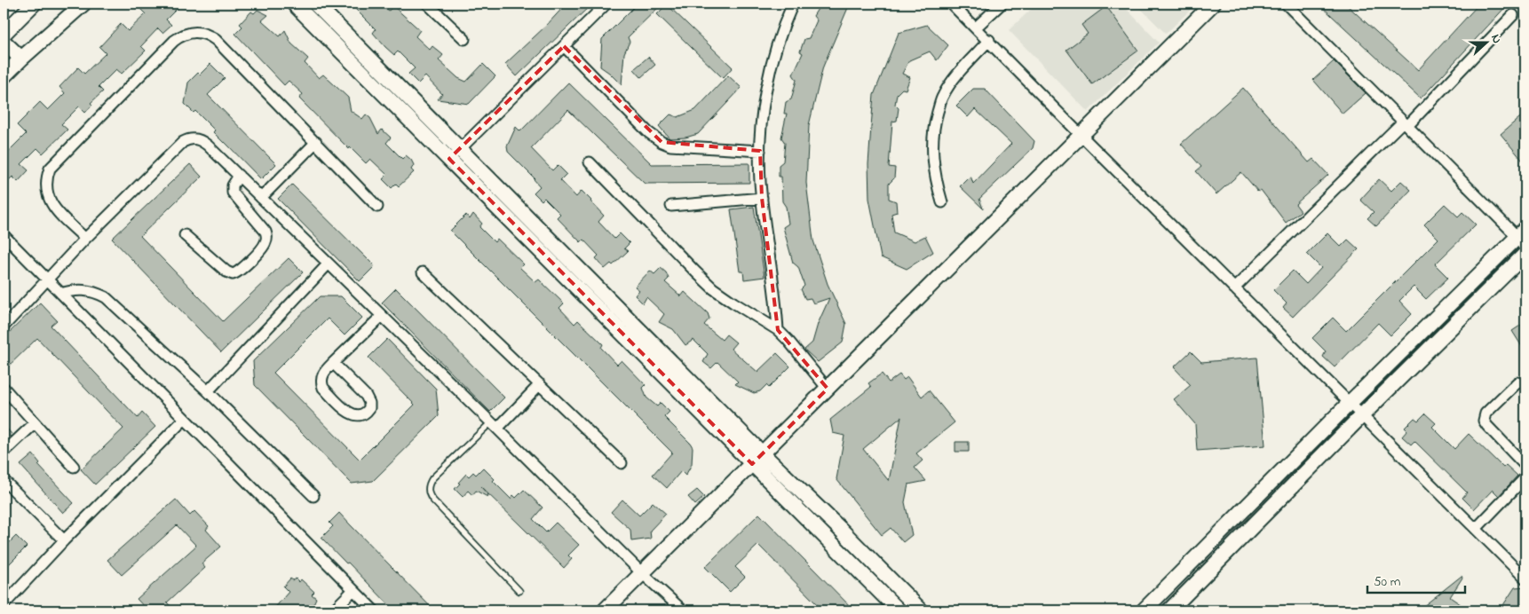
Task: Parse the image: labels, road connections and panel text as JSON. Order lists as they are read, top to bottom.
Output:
{
  "scale_bar": "50 m",
  "north": "right"
}
